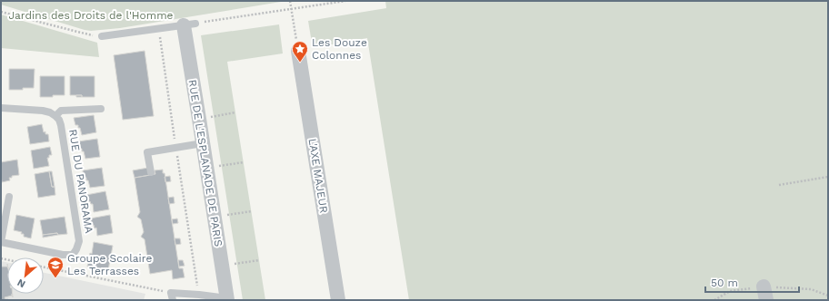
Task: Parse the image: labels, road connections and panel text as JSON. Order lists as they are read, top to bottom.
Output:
{
  "streets": {
    "street": ["RUE DE L'ESPLANADE DE PARIS", "L'AXE MAJEUR"],
    "lane": ["RUE DU PANORAMA"]
  },
  "parks": ["Jardins des Droits de l'Homme"],
  "places": {
    "place": ["Les Douze Colonnes"],
    "school or university": ["Groupe Scolaire Les Terrasses"]
  },
  "scale_bar": "50 m",
  "north": "bottom left"
}
